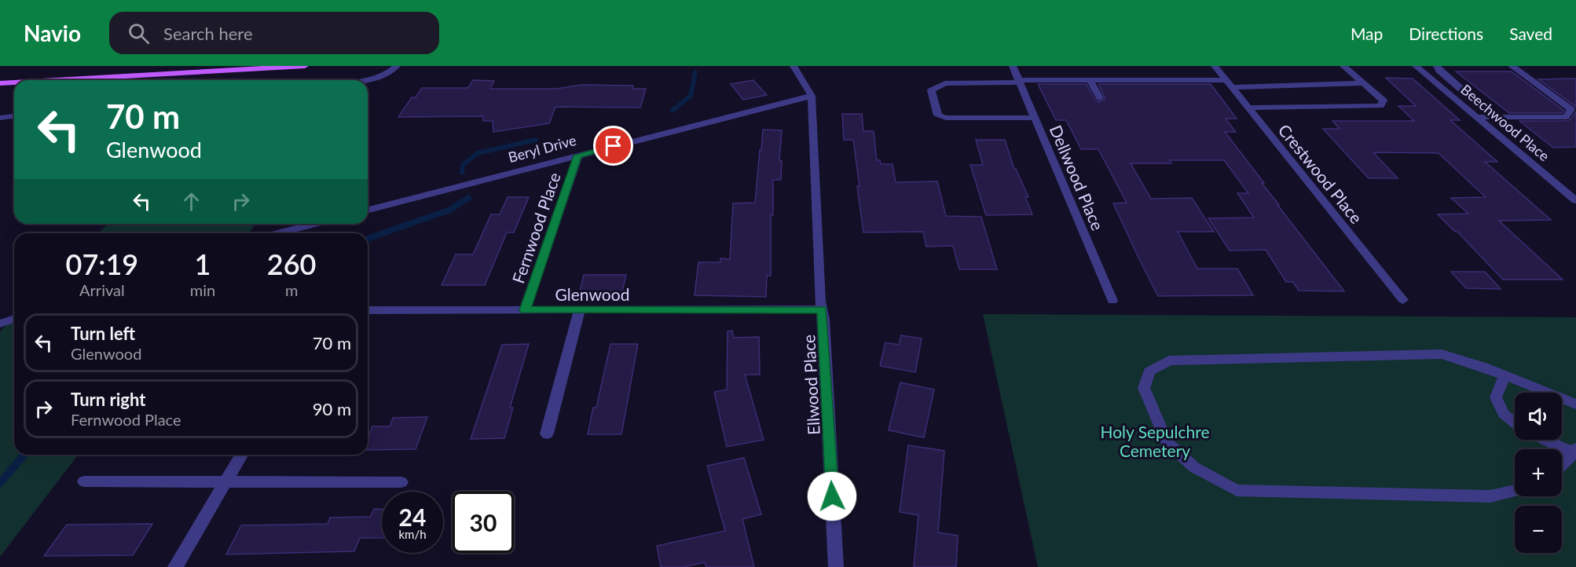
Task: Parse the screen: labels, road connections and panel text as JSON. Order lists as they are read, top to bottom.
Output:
{
  "streets": {
    "street": [
      "Beechwood Place",
      "Beryl Drive",
      "Crestwood Place",
      "Dellwood Place",
      "Fernwood Place",
      "Glenwood",
      "Ellwood Place"
    ]
  },
  "crossings": [
    ["Beryl Drive", "Fernwood Place"],
    ["Beryl Drive", "Ellwood Place"],
    ["Fernwood Place", "Glenwood"],
    ["Glenwood", "Ellwood Place"]
  ],
  "parks": ["Holy Sepulchre Cemetery"],
  "page": {
    "header": "Navio",
    "search": "Search here",
    "nav": ["Map", "Directions", "Saved"],
    "turn": ["70 m", "Glenwood"],
    "eta": [
      "07:19",
      "Arrival",
      "1",
      "min",
      "260",
      "m"
    ],
    "list": [
      {
        "name": "Turn left",
        "note": "Glenwood",
        "value": "70 m"
      },
      {
        "name": "Turn right",
        "note": "Fernwood Place",
        "value": "90 m"
      }
    ],
    "map_buttons": ["+", "−"],
    "speed": "24 km/h",
    "limit": "30"
  }
}
